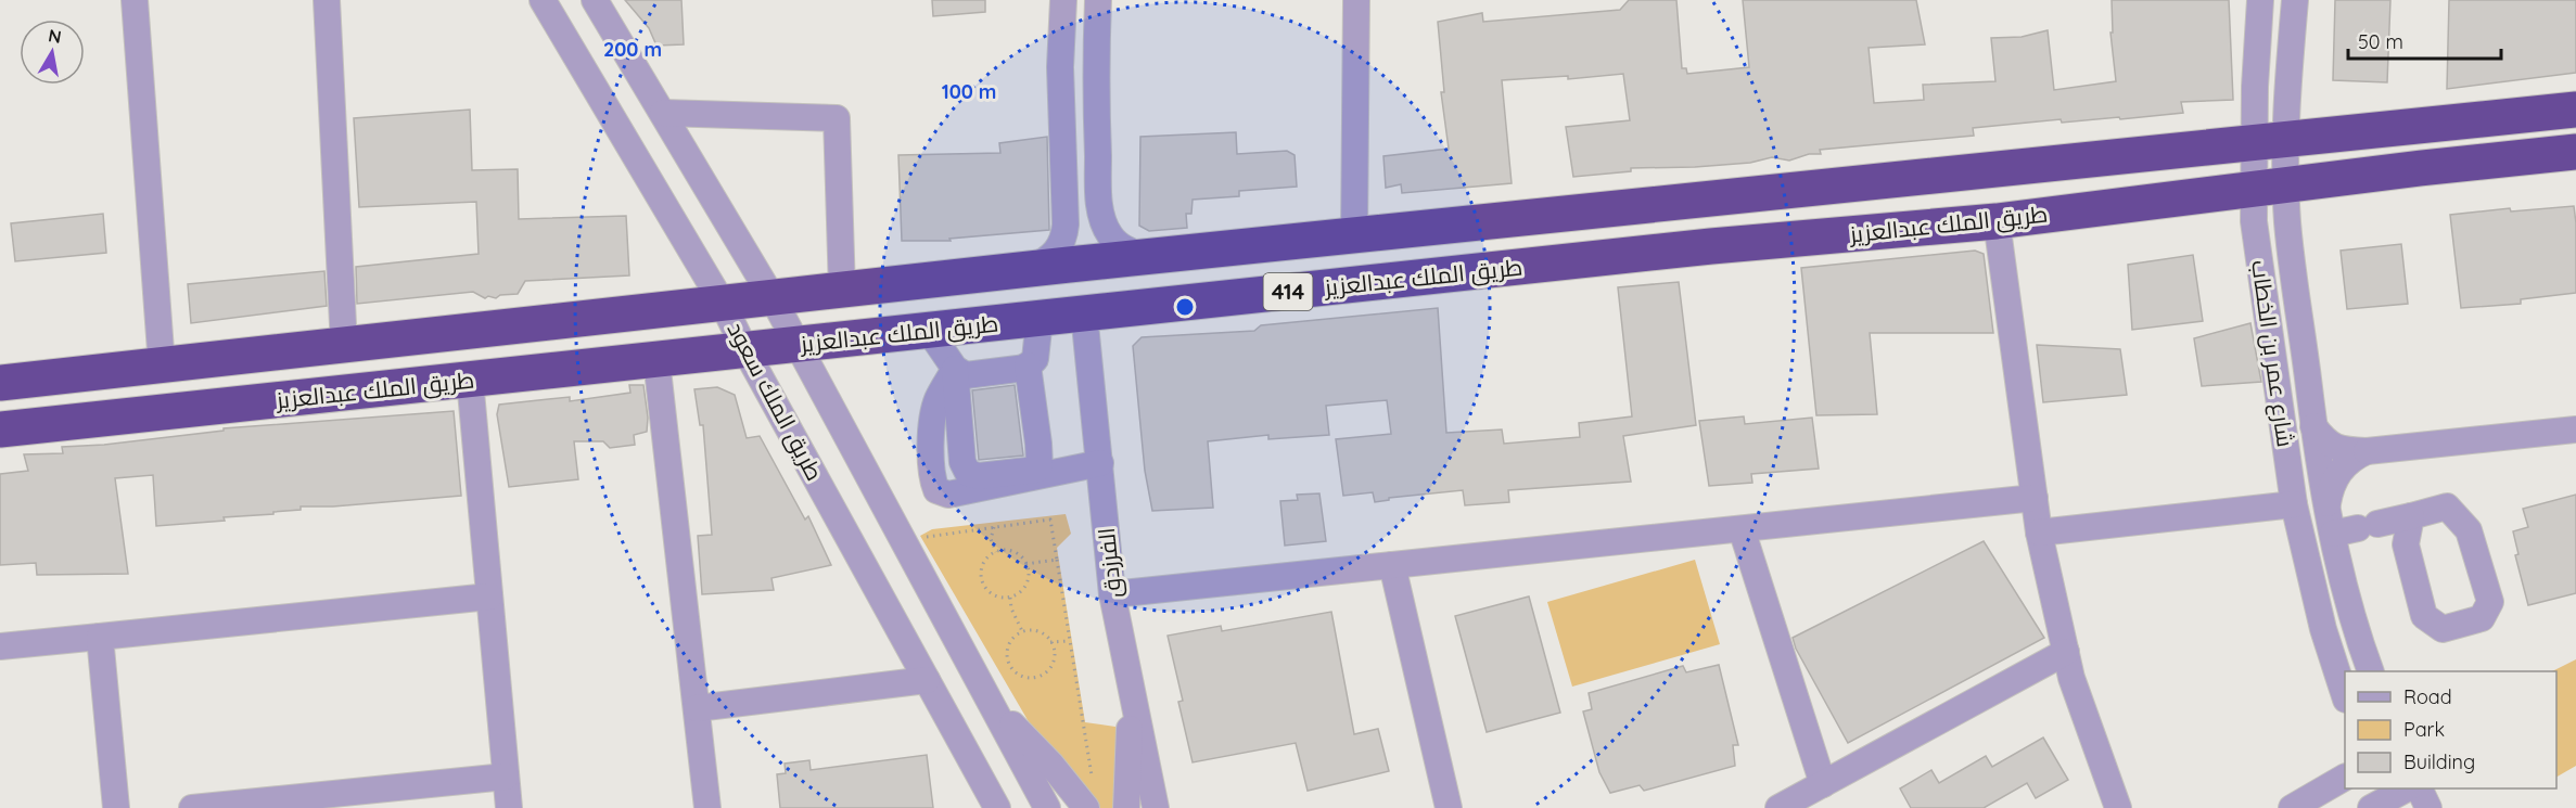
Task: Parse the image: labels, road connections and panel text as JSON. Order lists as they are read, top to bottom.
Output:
{
  "streets": {
    "highway": ["طريق الملك عبدالعزيز", "414"],
    "street": ["شارع عمر بن الخطاب", "طريق الملك سعود", "الفرزدق"]
  },
  "crossings": [
    ["طريق الملك عبدالعزيز", "شارع عمر بن الخطاب"],
    ["طريق الملك عبدالعزيز", "طريق الملك سعود"],
    ["طريق الملك عبدالعزيز", "الفرزدق"]
  ],
  "legend": ["Road", "Park", "Building"],
  "scale_bar": "50 m",
  "north": "top",
  "rings": ["200 m", "100 m"]
}
